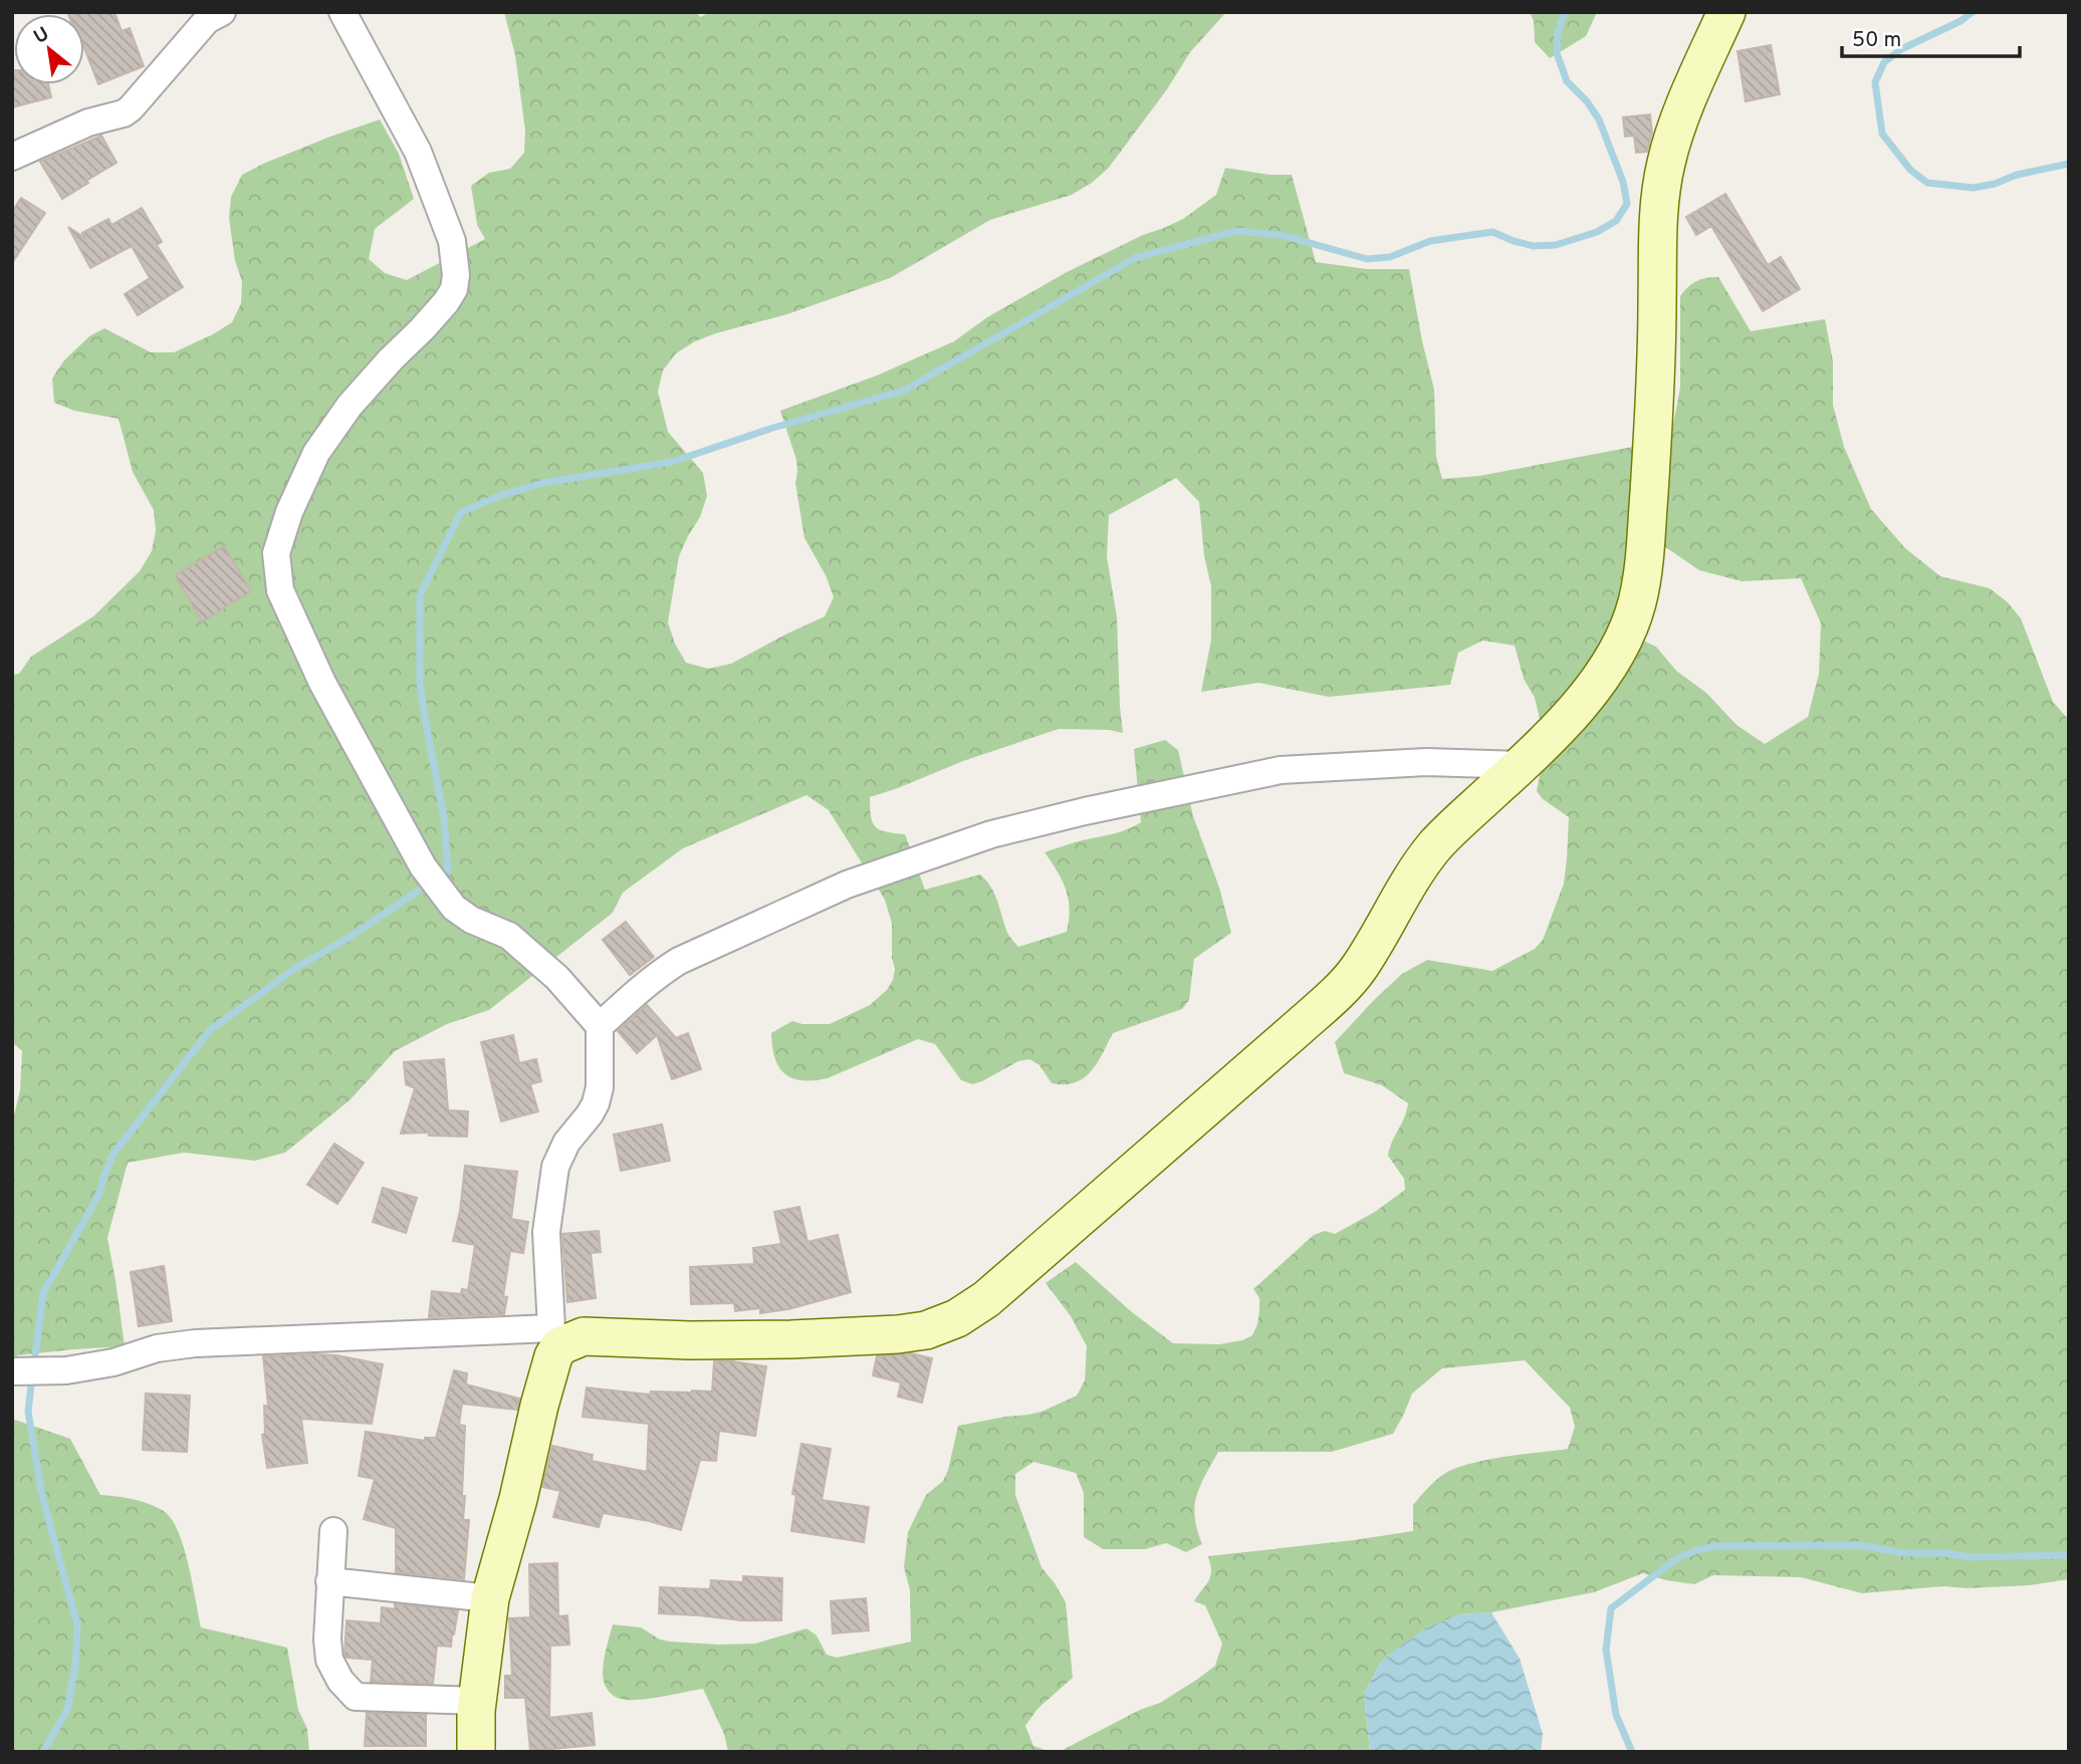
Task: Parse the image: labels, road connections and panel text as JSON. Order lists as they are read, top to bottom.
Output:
{
  "scale_bar": "50 m",
  "north": "top left"
}
